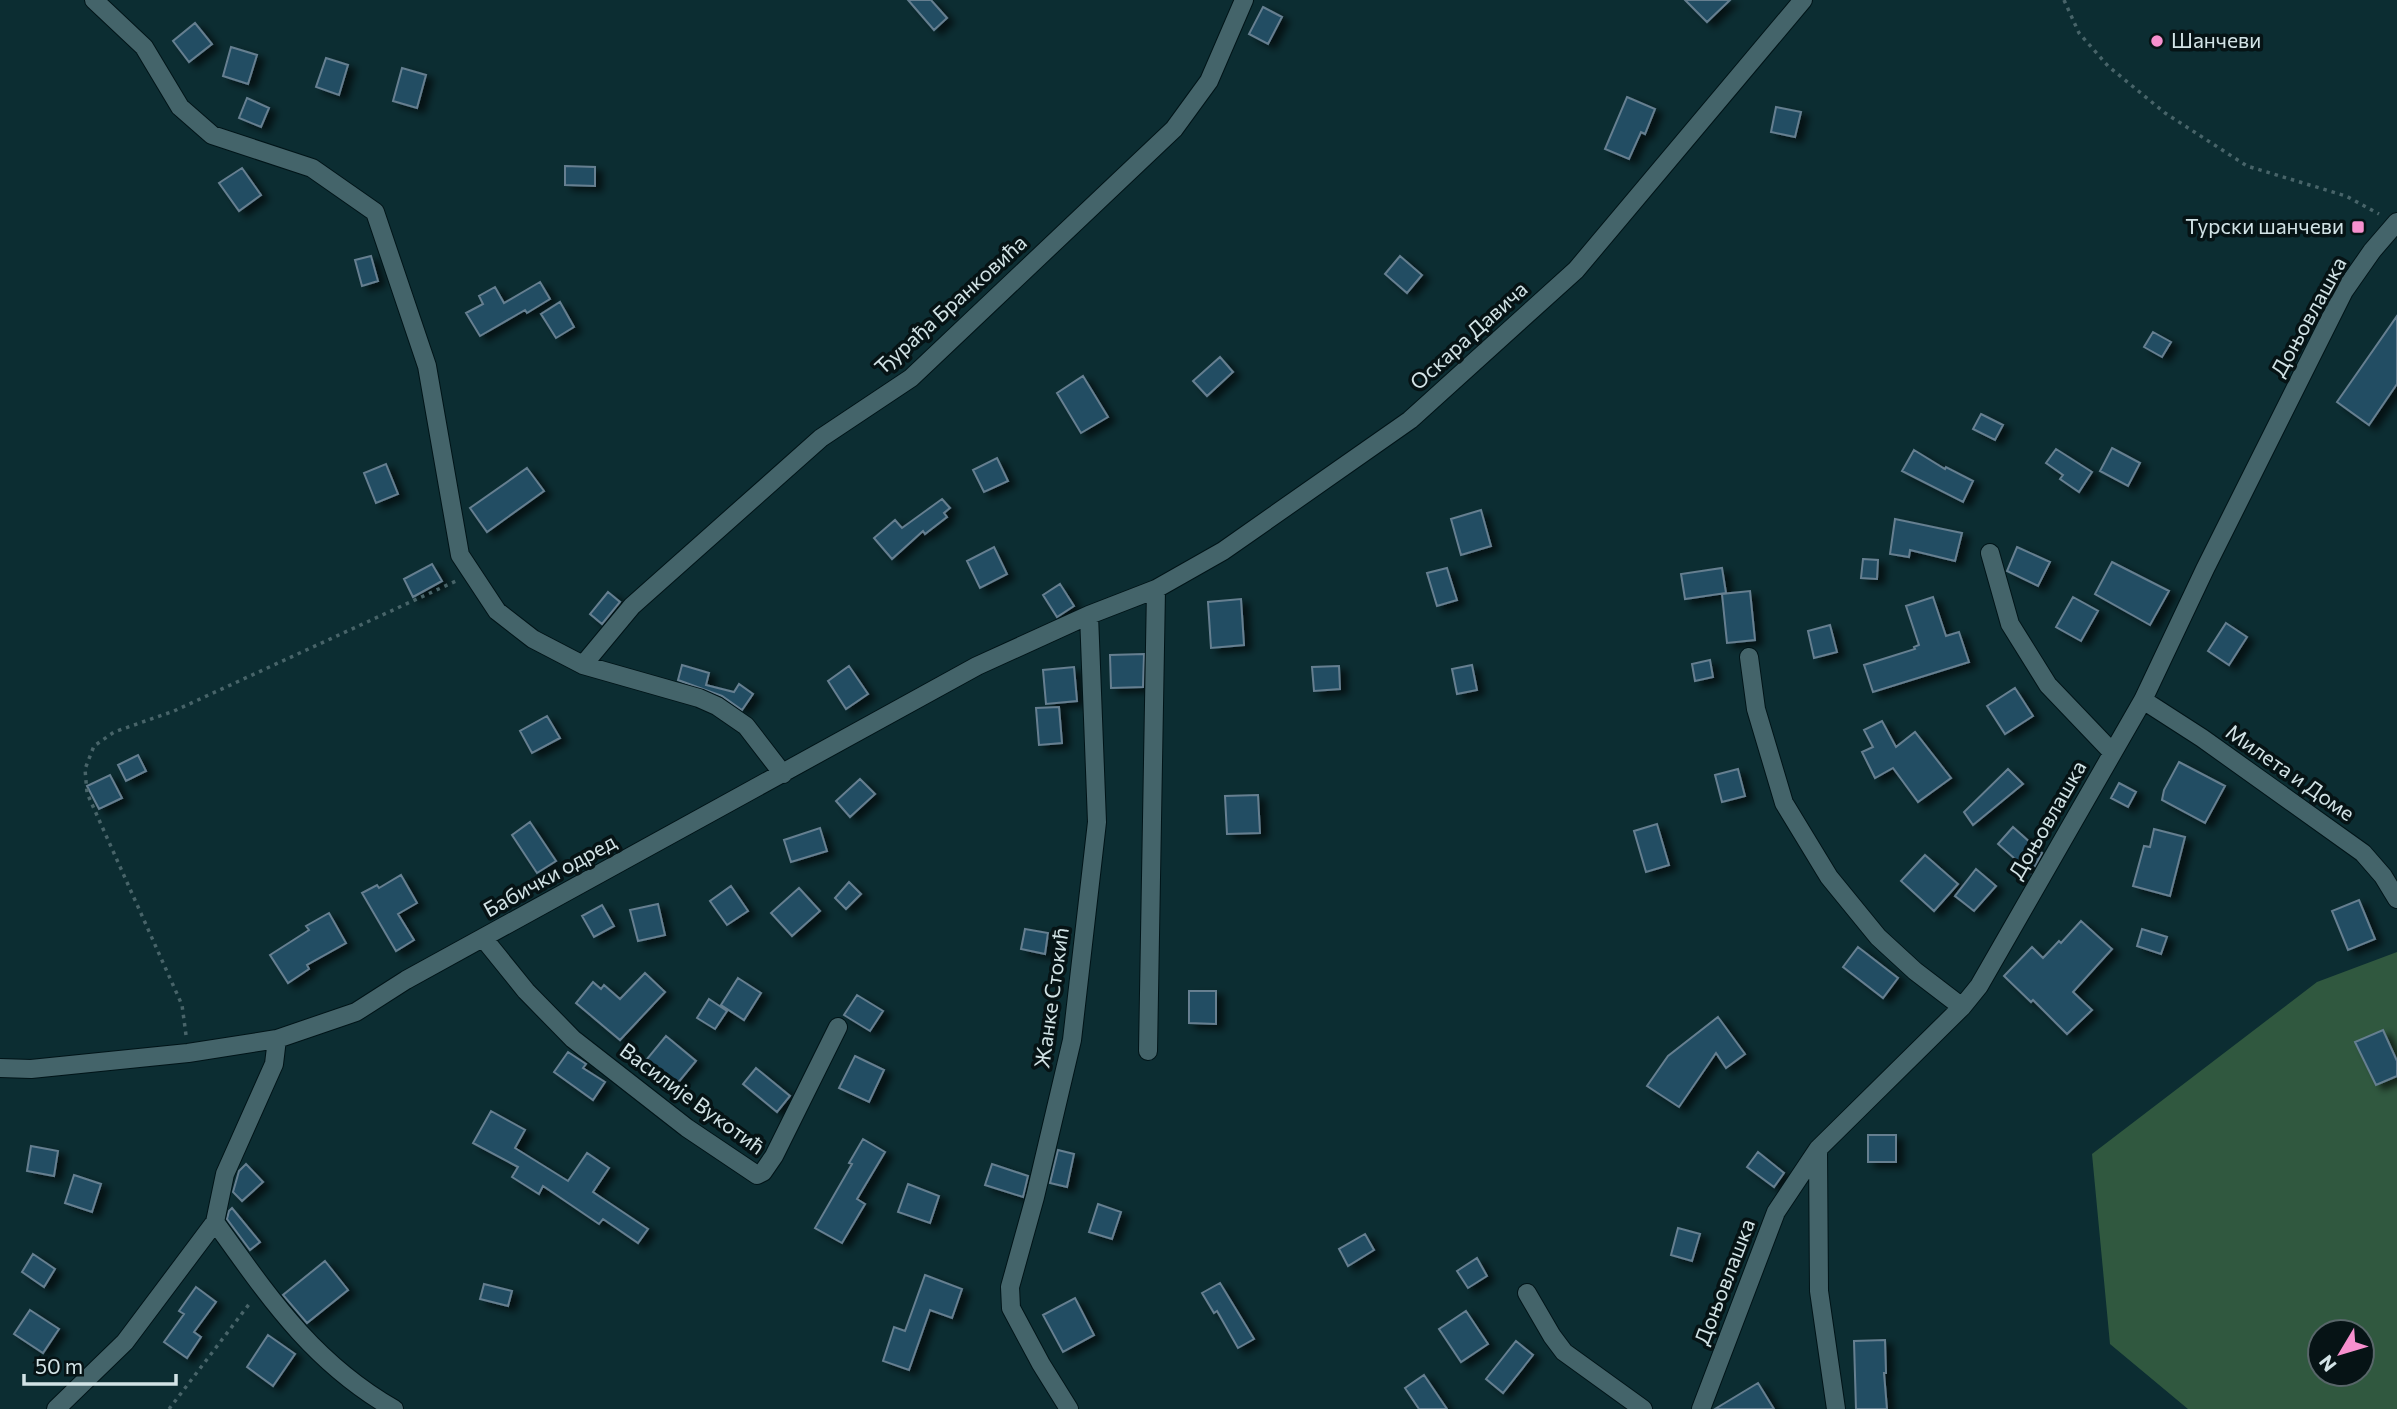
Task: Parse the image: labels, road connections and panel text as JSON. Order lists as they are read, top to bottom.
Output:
{
  "streets": {
    "street": [
      "Ђурађа Бранковића",
      "Доњовлашка",
      "Оскара Давича",
      "Милета и Доме",
      "Бабички одред",
      "Жанке Стокић",
      "Василије Вукотић"
    ]
  },
  "crossings": [
    ["Доњовлашка", "Милета и Доме"],
    ["Оскара Давича", "Бабички одред"],
    ["Оскара Давича", "Жанке Стокић"],
    ["Бабички одред", "Жанке Стокић"],
    ["Бабички одред", "Василије Вукотић"]
  ],
  "places": {
    "other": ["Шанчеви"],
    "transit": ["Турски шанчеви"]
  },
  "scale_bar": "50 m",
  "north": "bottom left"
}
